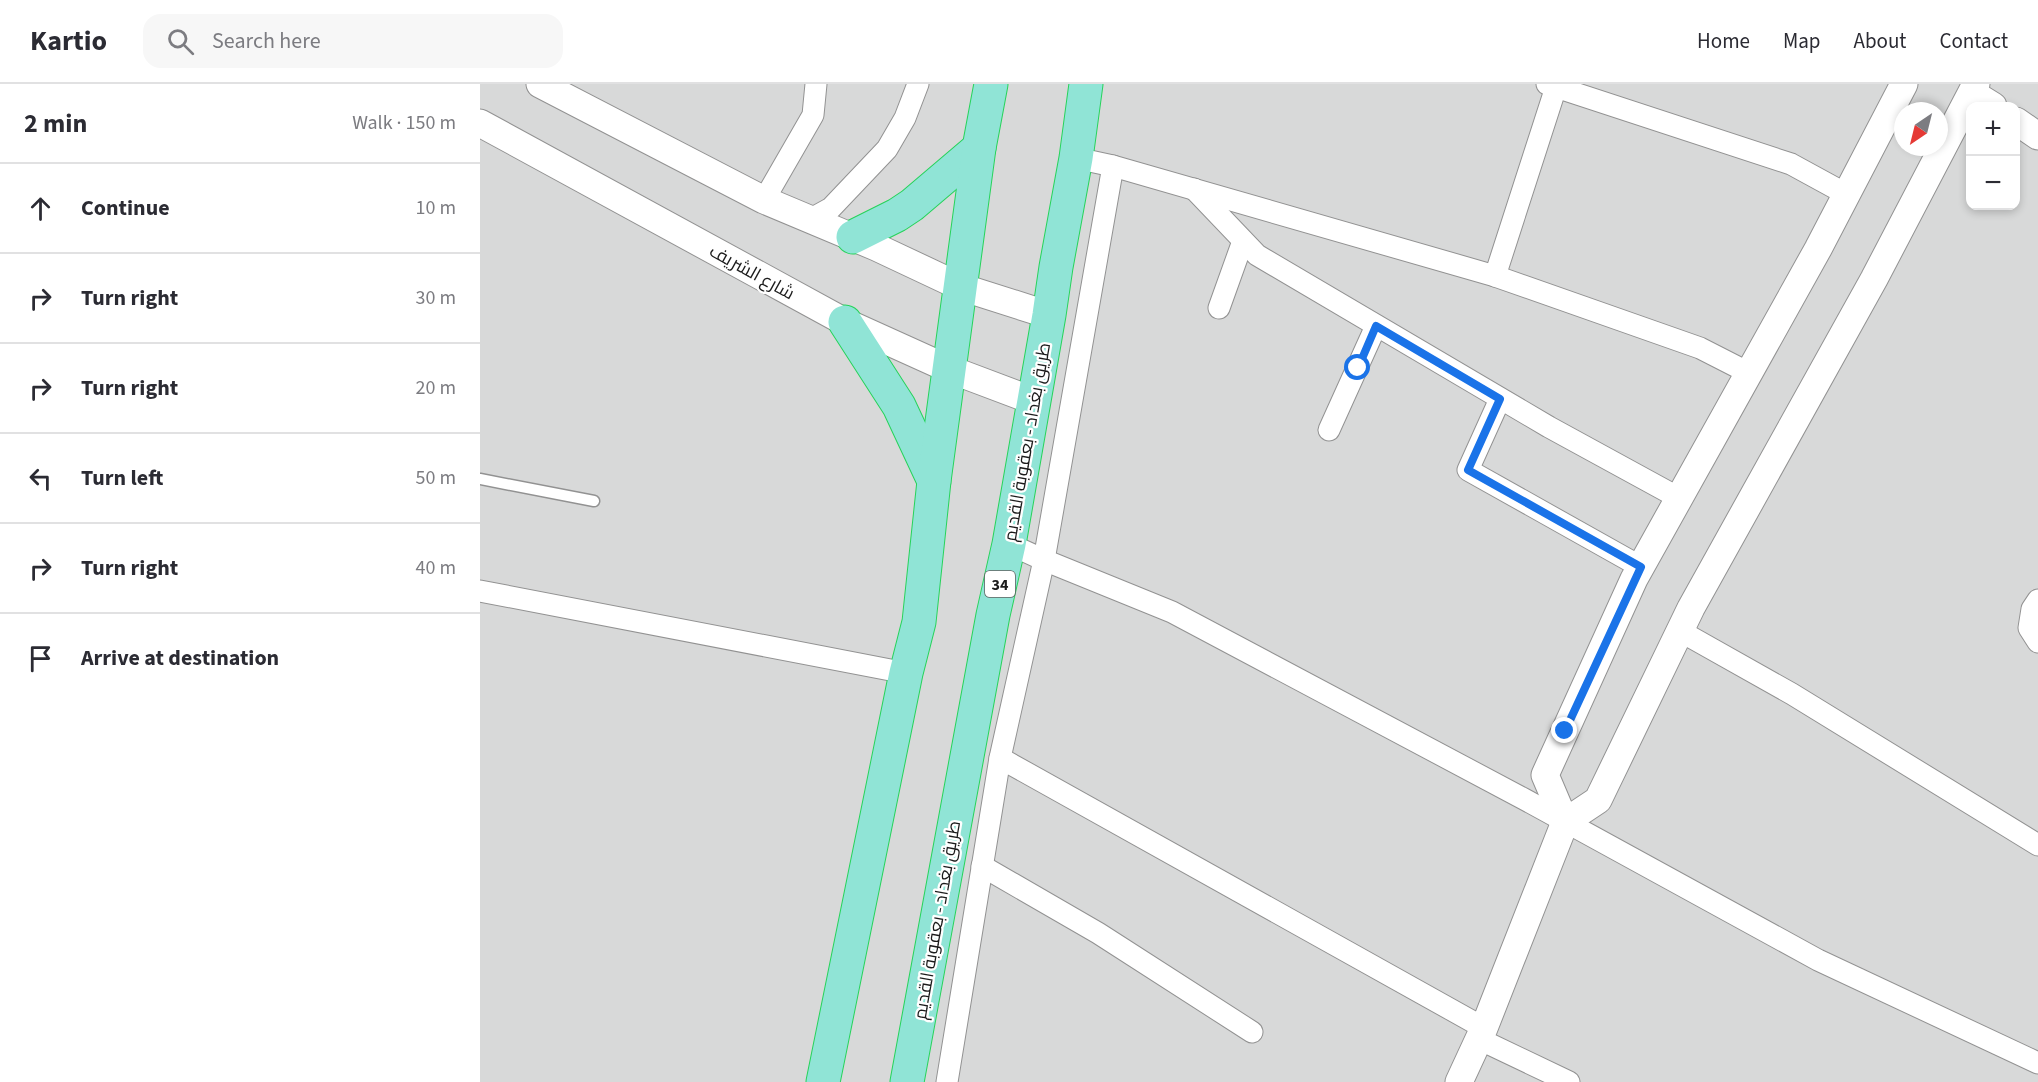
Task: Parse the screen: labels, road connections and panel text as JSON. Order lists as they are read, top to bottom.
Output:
{
  "streets": {
    "highway": ["طريق بغداد - بعقوبة القديم", "34"],
    "street": ["شارع الشريف"]
  },
  "crossings": [
    ["شارع الشريف", "طريق بغداد - بعقوبة القديم"]
  ],
  "north": "bottom left",
  "page": {
    "header": "Kartio",
    "search": "Search here",
    "nav": [
      "Home",
      "Map",
      "About",
      "Contact"
    ],
    "heading": ["2 min", "Walk · 150 m"],
    "map_buttons": ["+", "−"],
    "list": [
      ["Continue", "10 m"],
      ["Turn right", "30 m"],
      ["Turn right", "20 m"],
      ["Turn left", "50 m"],
      ["Turn right", "40 m"],
      "Arrive at destination"
    ]
  }
}
